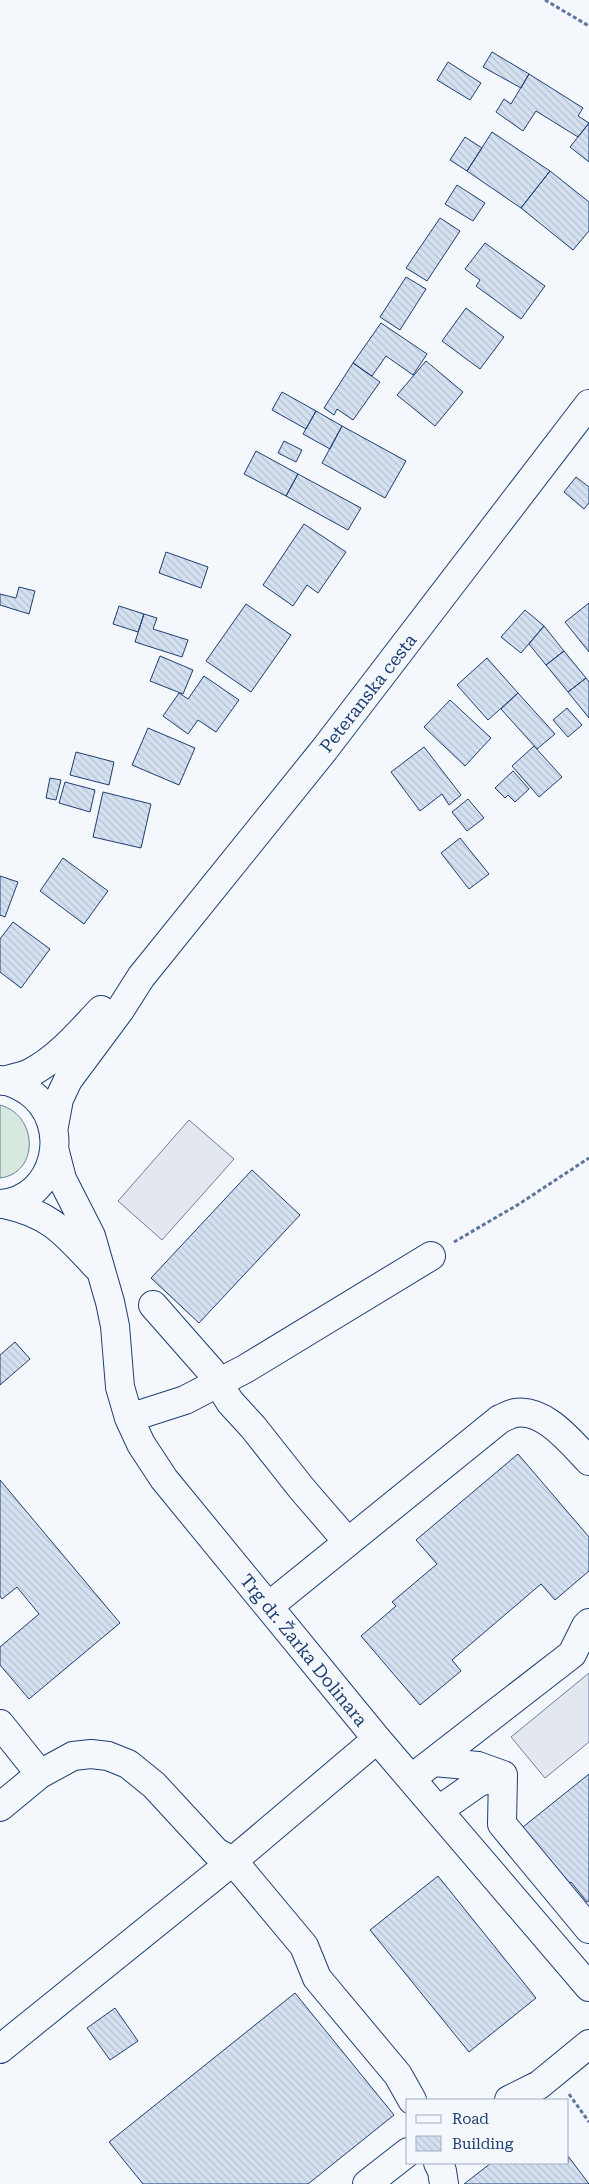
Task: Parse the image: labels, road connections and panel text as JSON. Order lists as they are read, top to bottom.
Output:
{
  "streets": {
    "street": ["Peteranska cesta", "Trg dr. Žarka Dolinara"]
  },
  "legend": ["Road", "Building"]
}
